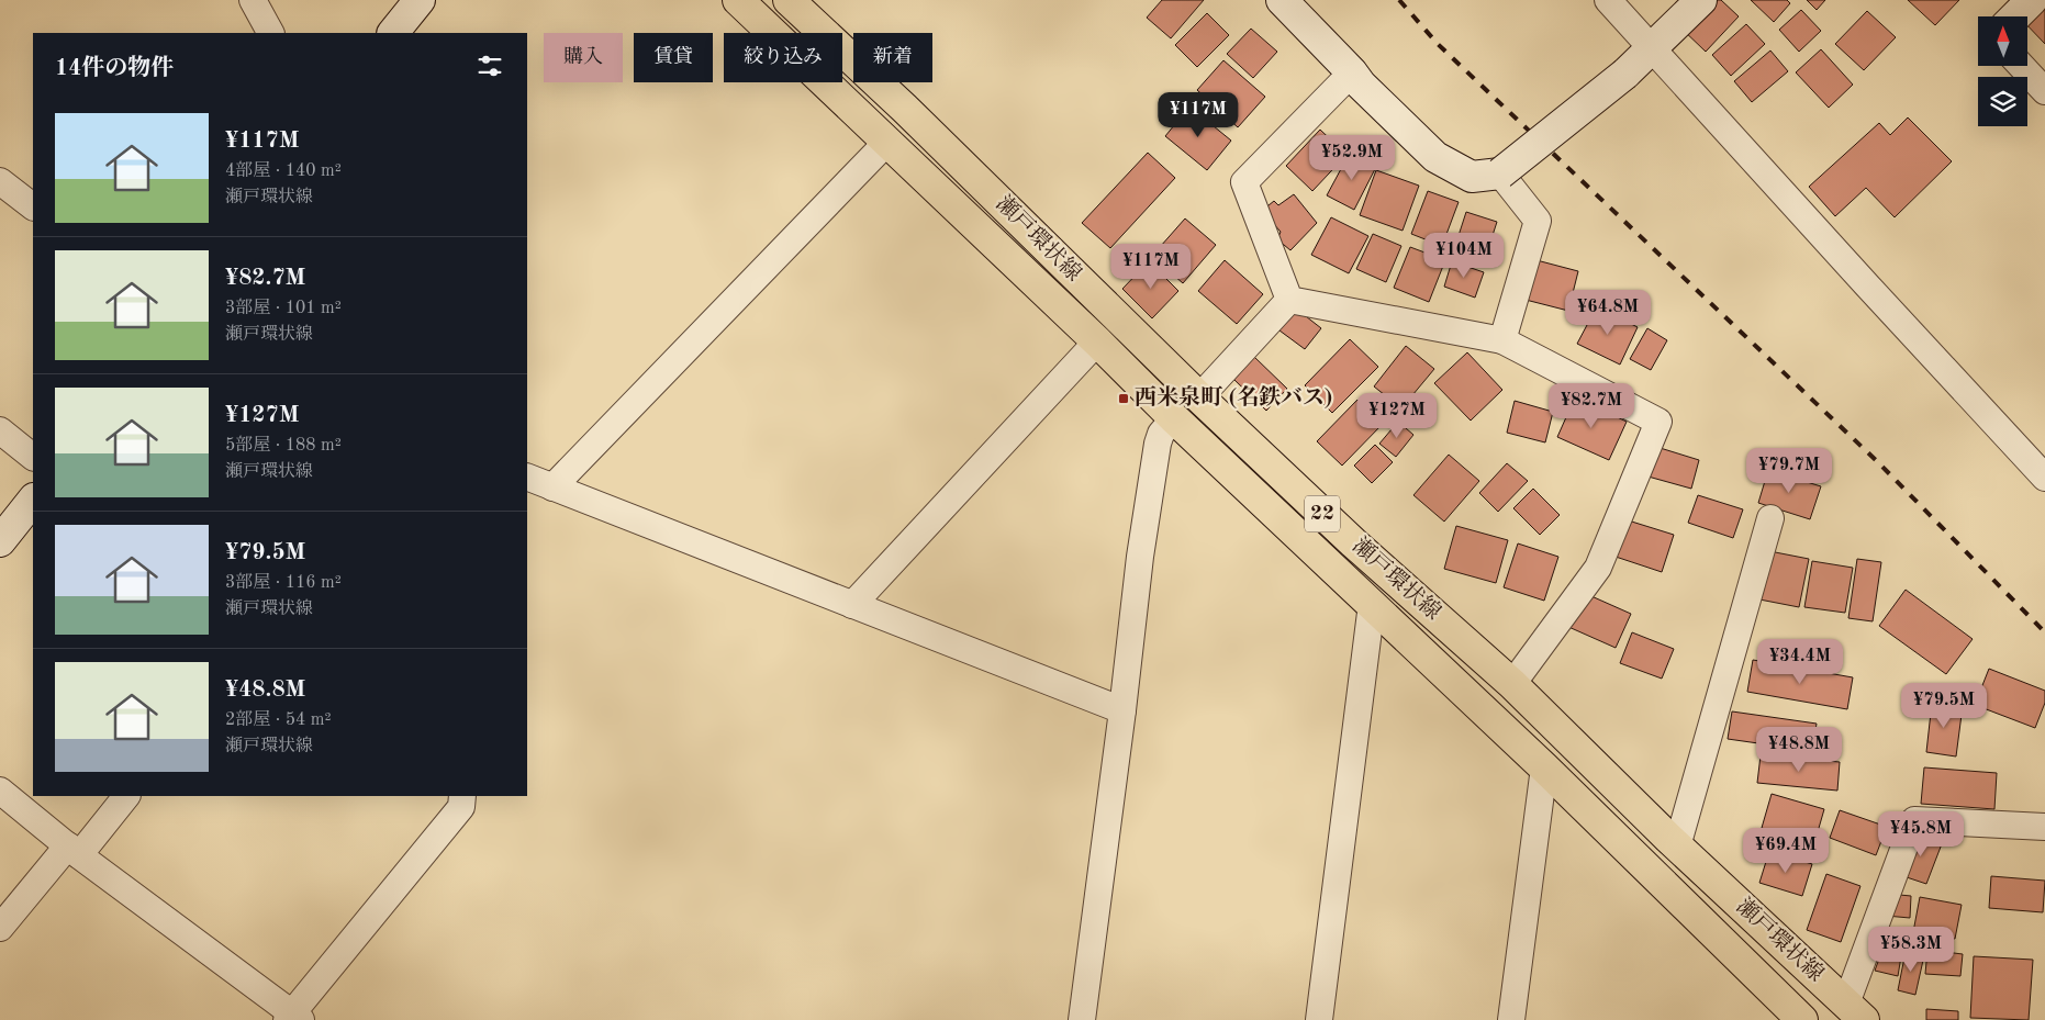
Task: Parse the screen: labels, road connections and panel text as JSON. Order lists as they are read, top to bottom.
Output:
{
  "streets": {
    "main road": ["瀬戸環状線", "22"]
  },
  "places": {
    "transit": ["西米泉町 (名鉄バス)"]
  },
  "north": "top",
  "page": {
    "chip": [
      "購入",
      "賃貸",
      "絞り込み",
      "新着"
    ],
    "heading": "14件の物件",
    "price": [
      "¥117M",
      "¥52.9M",
      "¥104M",
      "¥117M",
      "¥64.8M",
      "¥82.7M",
      "¥127M",
      "¥79.7M",
      "¥34.4M",
      "¥79.5M",
      "¥48.8M",
      "¥45.8M",
      "¥69.4M",
      "¥58.3M"
    ],
    "list": [
      {
        "name": "¥117M",
        "note": "4部屋 · 140 m² · 瀬戸環状線"
      },
      {
        "name": "¥82.7M",
        "note": "3部屋 · 101 m² · 瀬戸環状線"
      },
      {
        "name": "¥127M",
        "note": "5部屋 · 188 m² · 瀬戸環状線"
      },
      {
        "name": "¥79.5M",
        "note": "3部屋 · 116 m² · 瀬戸環状線"
      },
      {
        "name": "¥48.8M",
        "note": "2部屋 · 54 m² · 瀬戸環状線"
      }
    ]
  }
}
